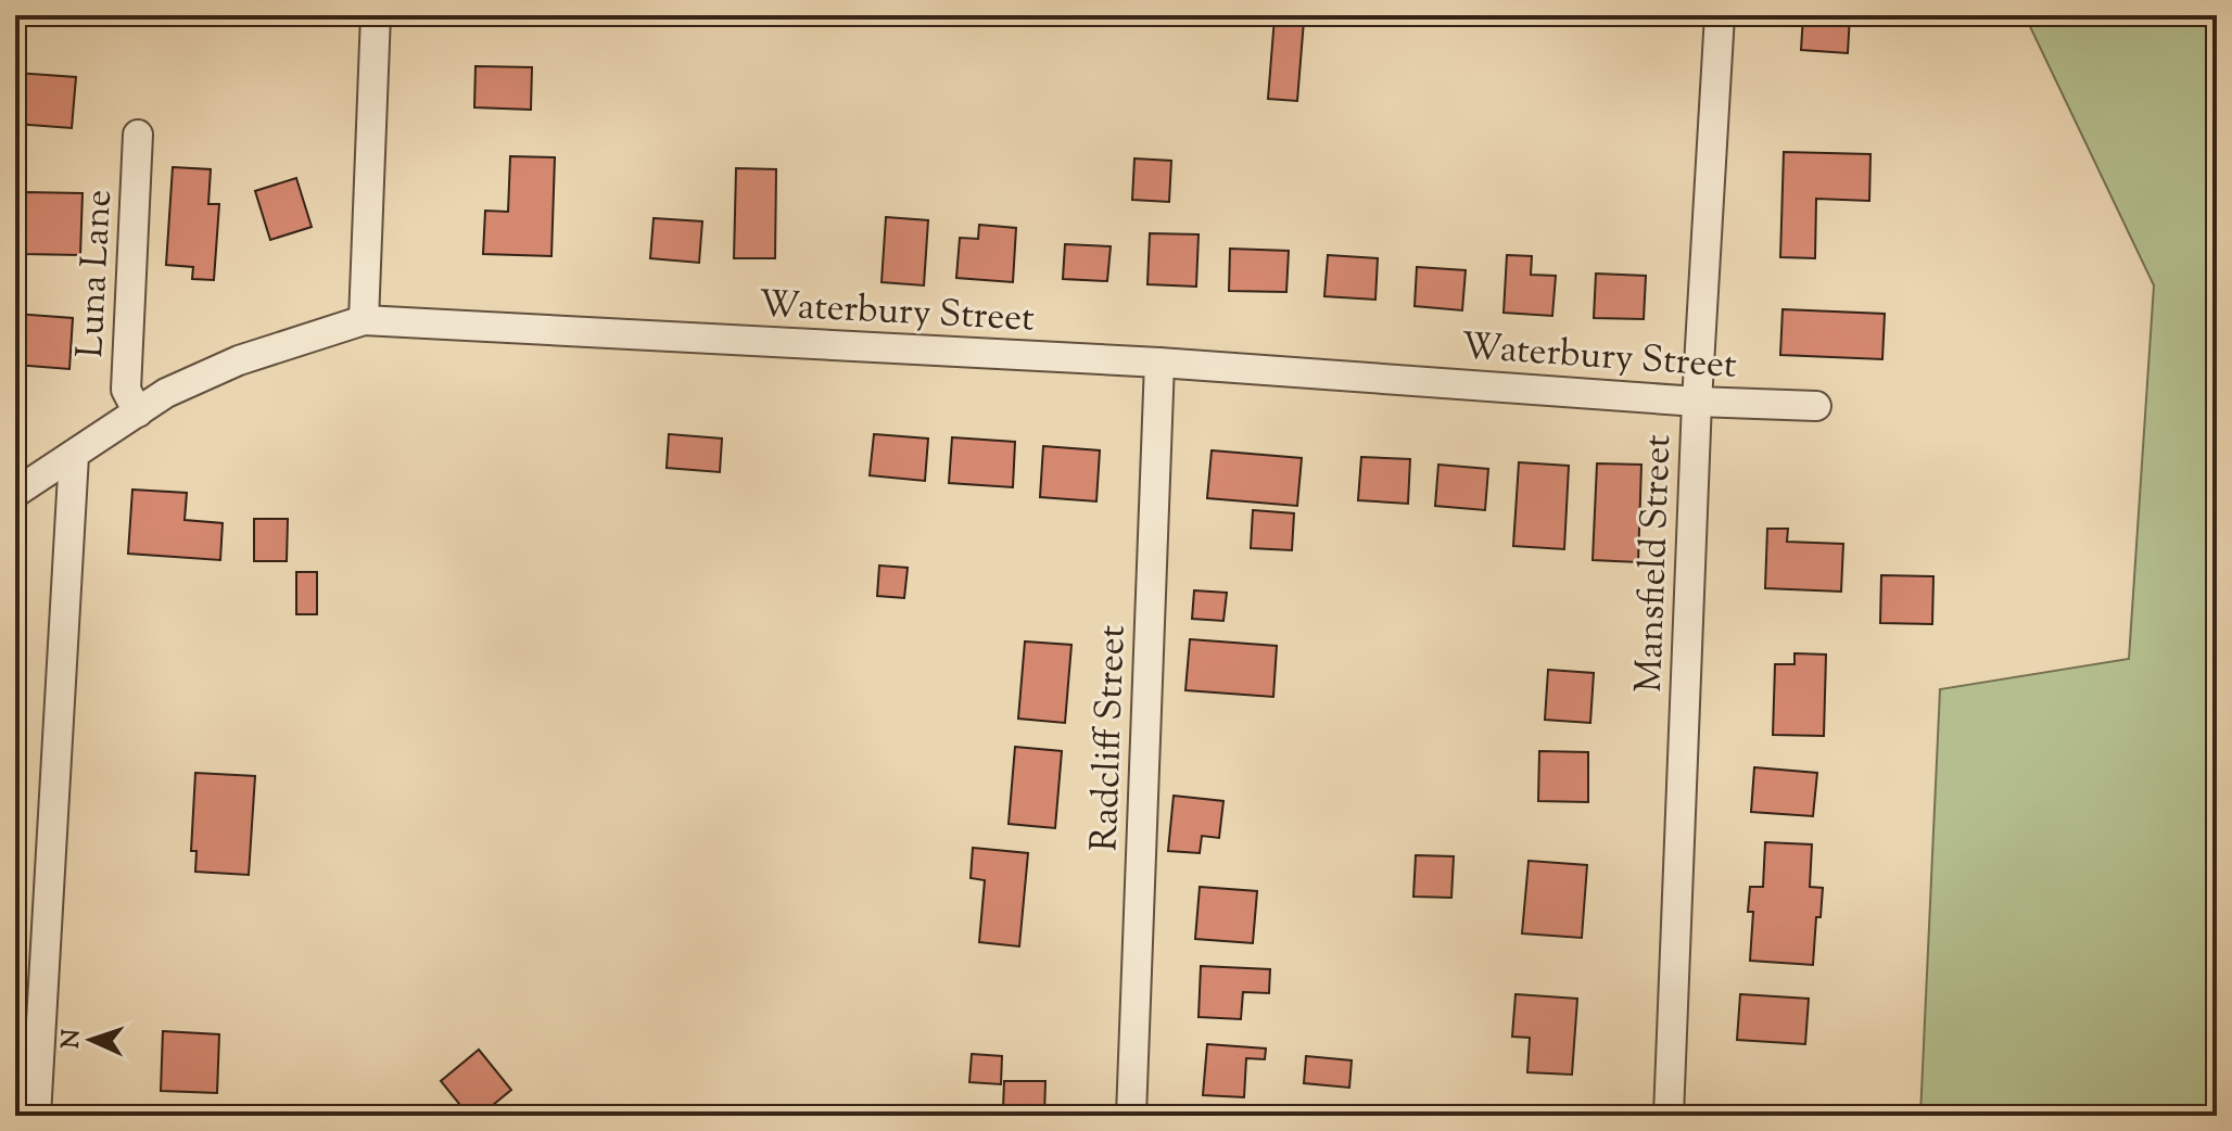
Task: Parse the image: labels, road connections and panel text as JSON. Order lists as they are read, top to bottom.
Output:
{
  "streets": {
    "street": [
      "Luna Lane",
      "Waterbury Street",
      "Mansfield Street",
      "Radcliff Street"
    ]
  },
  "crossings": [
    ["Luna Lane", "Waterbury Street"],
    ["Waterbury Street", "Mansfield Street"],
    ["Waterbury Street", "Radcliff Street"]
  ],
  "north": "left"
}
